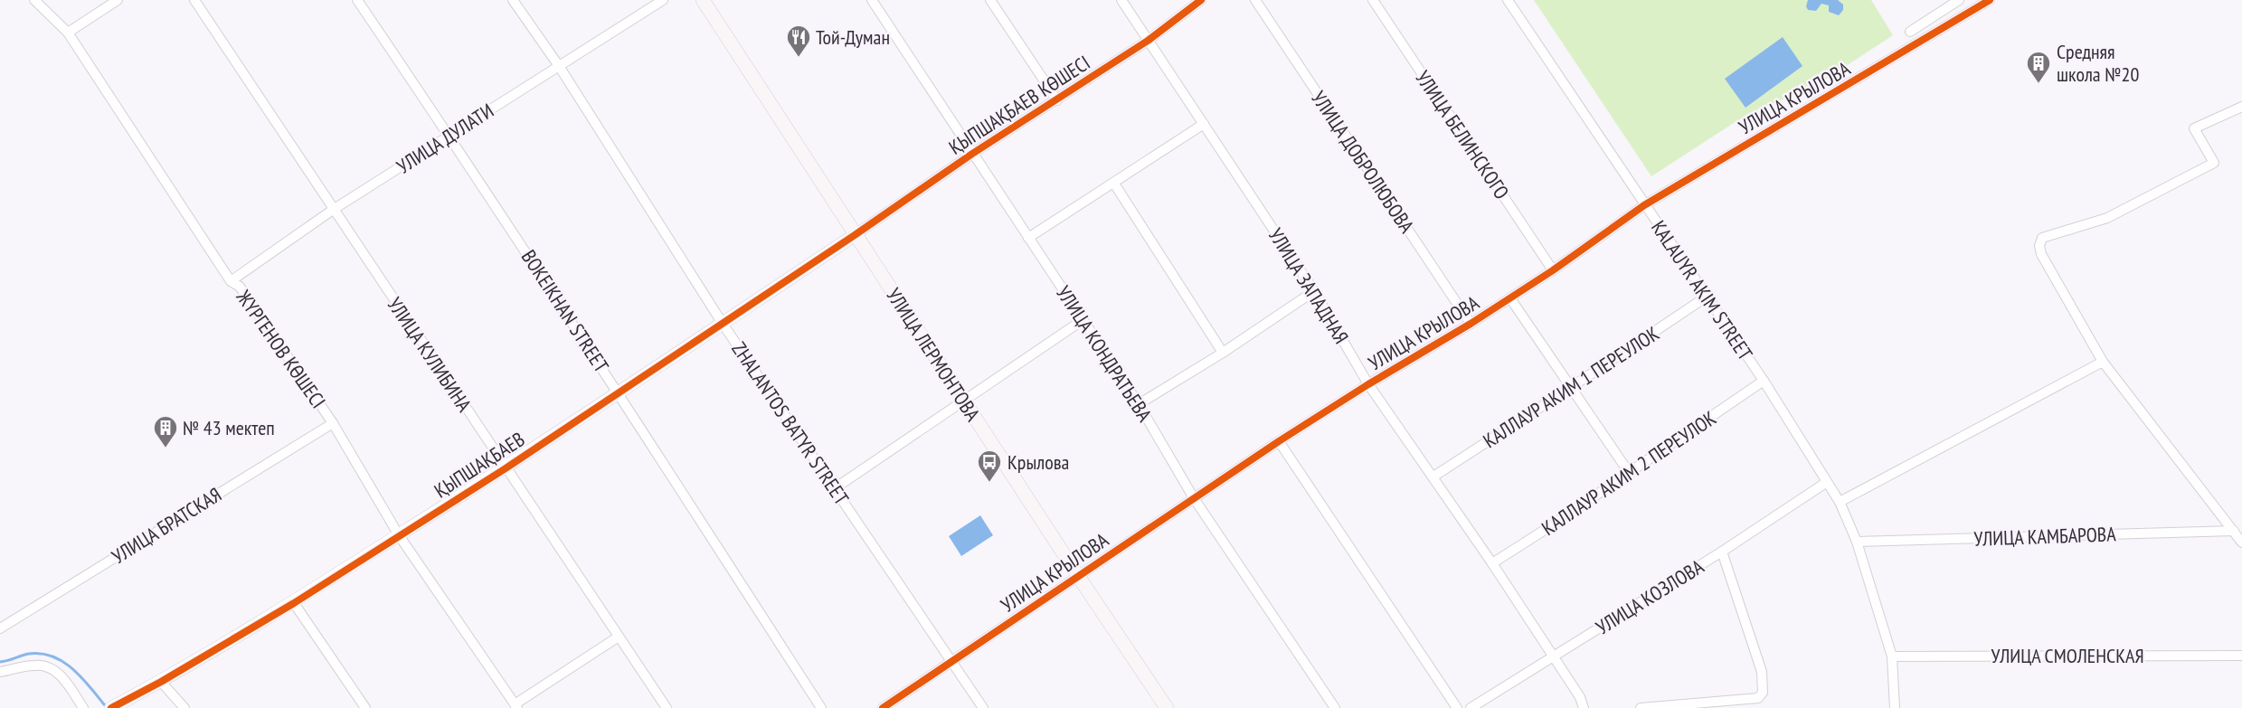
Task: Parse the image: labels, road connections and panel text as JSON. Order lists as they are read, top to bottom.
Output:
{
  "streets": {
    "main road": ["УЛИЦА ЛЕРМОНТОВА"],
    "street": [
      "УЛИЦА КРЫЛОВА",
      "ҚЫПШАҚБАЕВ КӨШЕСІ",
      "УЛИЦА БЕЛИНСКОГО",
      "УЛИЦА ДУЛАТИ",
      "УЛИЦА ДОБРОЛЮБОВА",
      "УЛИЦА ЗАПАДНАЯ",
      "KALAUYR AKIM STREET",
      "BOKEIKHAN STREET",
      "ЖҮРГЕНОВ КӨШЕСІ",
      "УЛИЦА КОНДРАТЬЕВА",
      "УЛИЦА КУЛИБИНА",
      "КАЛЛАУР АКИМ 1 ПЕРЕУЛОК",
      "ZHALANTOS BATYR STREET",
      "ҚЫПШАҚБАЕВ",
      "КАЛЛАУР АКИМ 2 ПЕРЕУЛОК",
      "УЛИЦА БРАТСКАЯ",
      "УЛИЦА КАМБАРОВА",
      "УЛИЦА КОЗЛОВА",
      "УЛИЦА СМОЛЕНСКАЯ"
    ]
  },
  "crossings": [
    ["УЛИЦА КРЫЛОВА", "УЛИЦА БЕЛИНСКОГО"],
    ["УЛИЦА КРЫЛОВА", "УЛИЦА ДОБРОЛЮБОВА"],
    ["УЛИЦА КРЫЛОВА", "УЛИЦА ЗАПАДНАЯ"],
    ["УЛИЦА КРЫЛОВА", "KALAUYR AKIM STREET"],
    ["УЛИЦА КРЫЛОВА", "УЛИЦА КОНДРАТЬЕВА"],
    ["УЛИЦА КРЫЛОВА", "УЛИЦА ЛЕРМОНТОВА"],
    ["УЛИЦА КРЫЛОВА", "ZHALANTOS BATYR STREET"],
    ["ҚЫПШАҚБАЕВ КӨШЕСІ", "УЛИЦА ЗАПАДНАЯ"],
    ["ҚЫПШАҚБАЕВ КӨШЕСІ", "УЛИЦА КОНДРАТЬЕВА"],
    ["ҚЫПШАҚБАЕВ КӨШЕСІ", "УЛИЦА ЛЕРМОНТОВА"],
    ["ҚЫПШАҚБАЕВ КӨШЕСІ", "ҚЫПШАҚБАЕВ"],
    ["УЛИЦА ДУЛАТИ", "BOKEIKHAN STREET"],
    ["УЛИЦА ДУЛАТИ", "ЖҮРГЕНОВ КӨШЕСІ"],
    ["УЛИЦА ДУЛАТИ", "УЛИЦА КУЛИБИНА"],
    ["УЛИЦА ДУЛАТИ", "ZHALANTOS BATYR STREET"],
    ["УЛИЦА ЗАПАДНАЯ", "КАЛЛАУР АКИМ 1 ПЕРЕУЛОК"],
    ["УЛИЦА ЗАПАДНАЯ", "КАЛЛАУР АКИМ 2 ПЕРЕУЛОК"],
    ["УЛИЦА ЗАПАДНАЯ", "УЛИЦА КОЗЛОВА"],
    ["KALAUYR AKIM STREET", "КАЛЛАУР АКИМ 1 ПЕРЕУЛОК"],
    ["KALAUYR AKIM STREET", "КАЛЛАУР АКИМ 2 ПЕРЕУЛОК"],
    ["KALAUYR AKIM STREET", "УЛИЦА КАМБАРОВА"],
    ["KALAUYR AKIM STREET", "УЛИЦА КОЗЛОВА"],
    ["KALAUYR AKIM STREET", "УЛИЦА СМОЛЕНСКАЯ"],
    ["BOKEIKHAN STREET", "ҚЫПШАҚБАЕВ"],
    ["ЖҮРГЕНОВ КӨШЕСІ", "ҚЫПШАҚБАЕВ"],
    ["ЖҮРГЕНОВ КӨШЕСІ", "УЛИЦА БРАТСКАЯ"],
    ["УЛИЦА КУЛИБИНА", "ҚЫПШАҚБАЕВ"],
    ["УЛИЦА ЛЕРМОНТОВА", "ҚЫПШАҚБАЕВ"],
    ["ZHALANTOS BATYR STREET", "ҚЫПШАҚБАЕВ"]
  ],
  "places": {
    "restaurant": ["Той-Думан"],
    "building": ["Средняя школа №20", "№ 43 мектеп"],
    "bus stop": ["Крылова"]
  }
}
